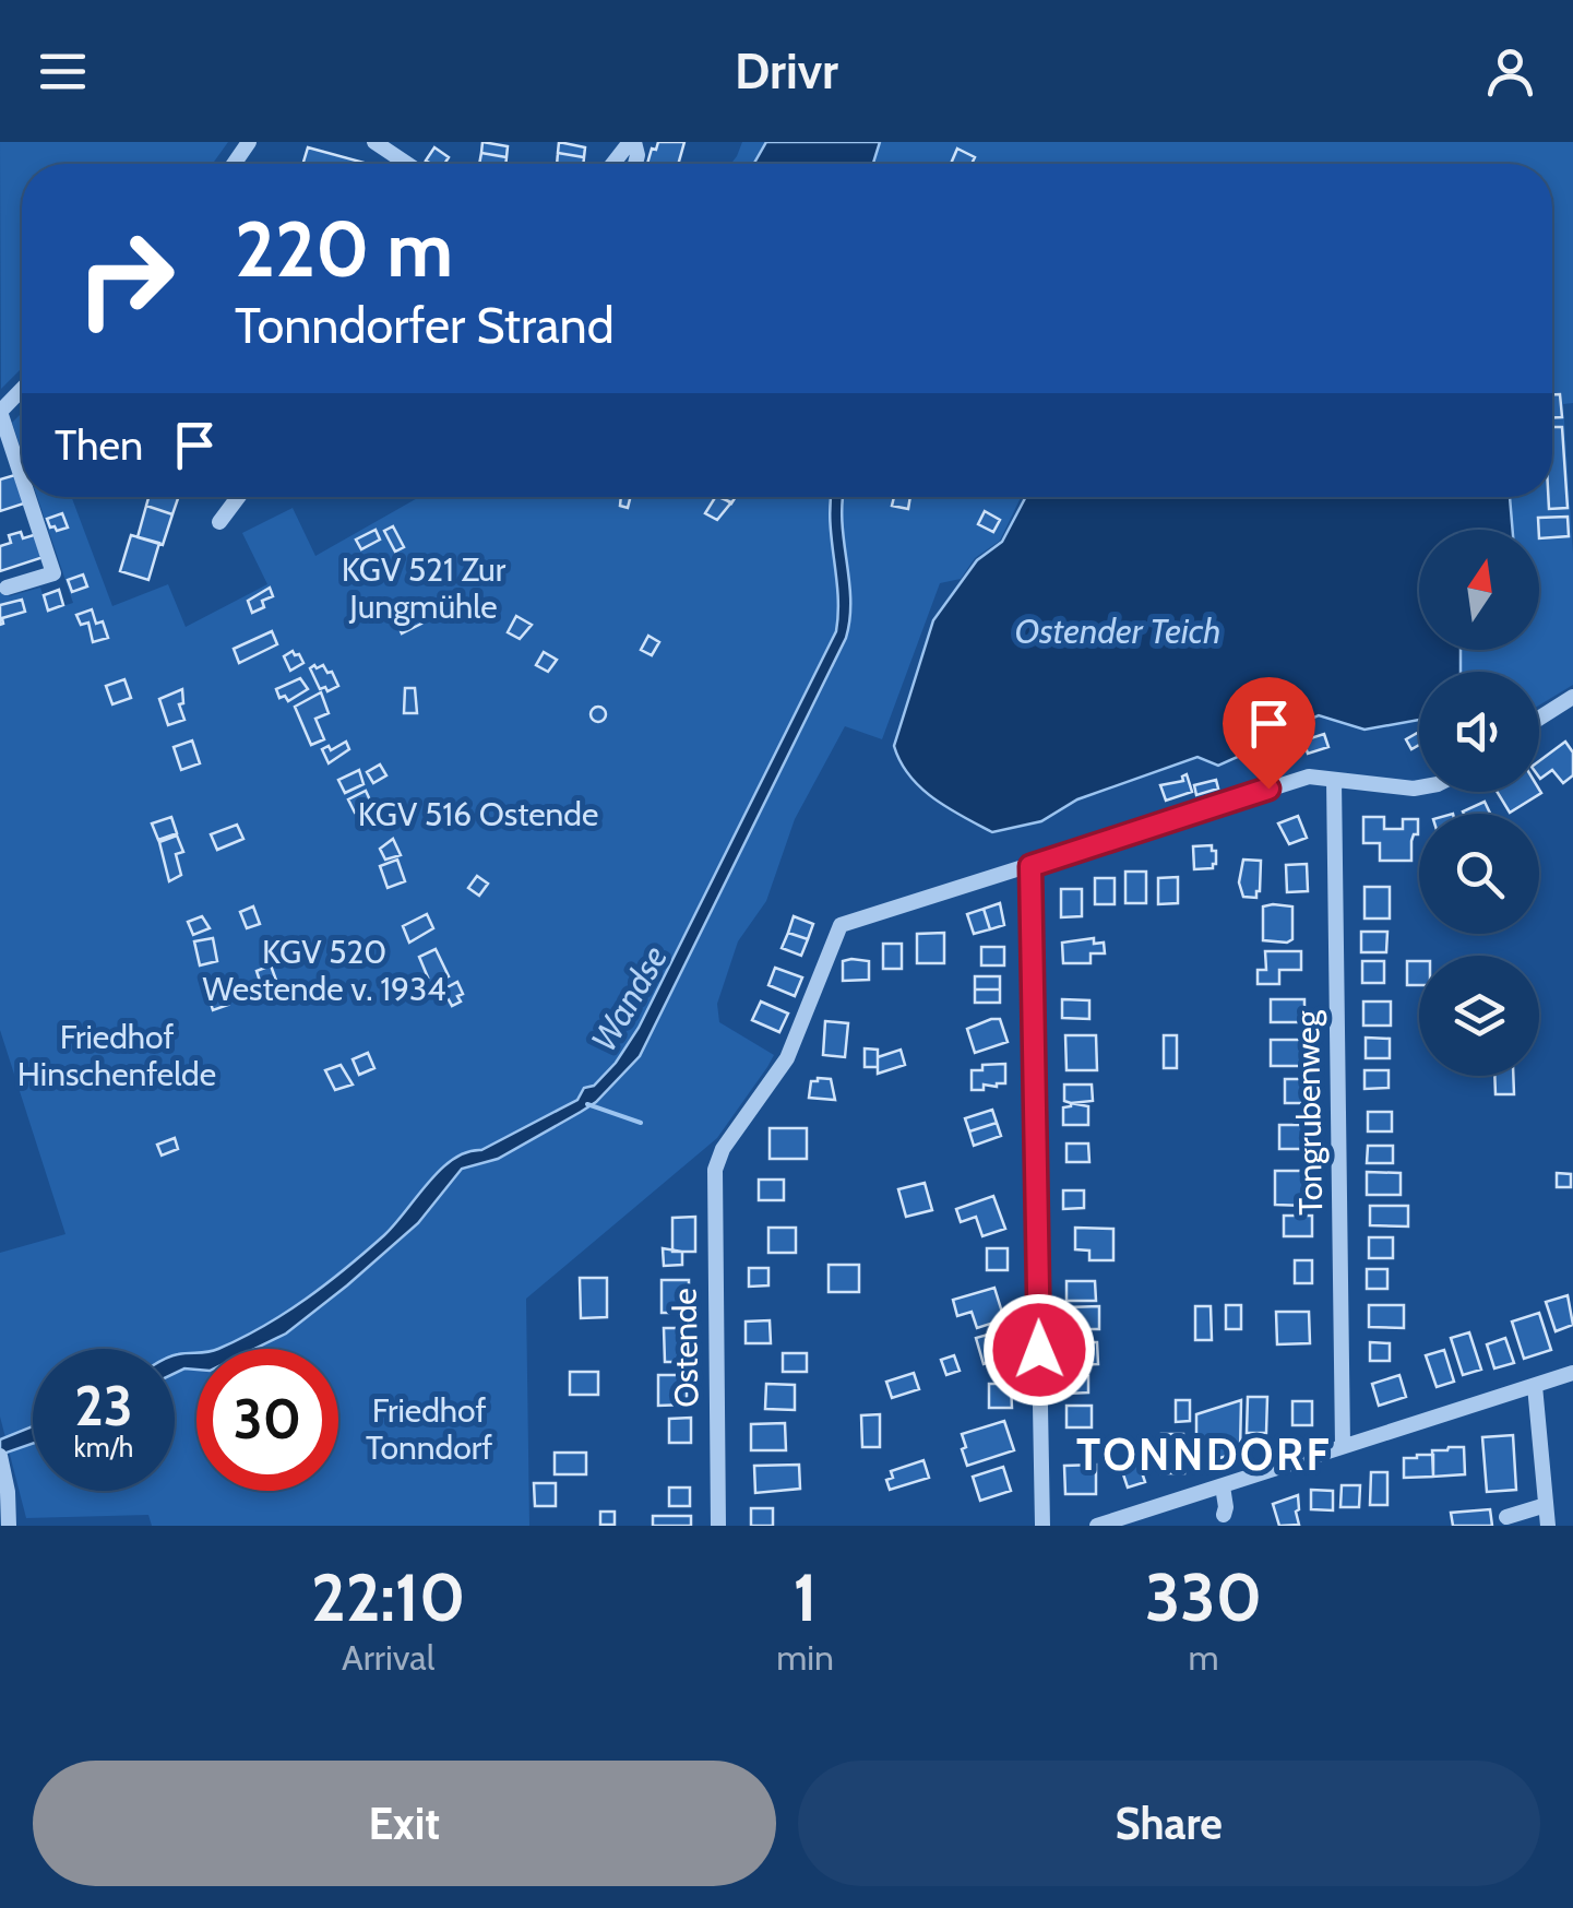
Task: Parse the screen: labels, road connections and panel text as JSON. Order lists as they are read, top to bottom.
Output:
{
  "streets": {
    "street": ["Tongrubenweg", "Ostende"]
  },
  "districts": ["TONNDORF"],
  "water": ["Ostender Teich", "Wandse"],
  "parks": [
    "KGV 521 Zur Jungmühle",
    "KGV 516 Ostende",
    "KGV 520 Westende v. 1934",
    "Friedhof Hinschenfelde",
    "Friedhof Tonndorf"
  ],
  "north": "top",
  "page": {
    "header": "Drivr",
    "turn": ["220 m", "Tonndorfer Strand"],
    "then": "Then",
    "speed": "23 km/h",
    "limit": "30",
    "eta": [
      "22:10",
      "Arrival",
      "1",
      "min",
      "330",
      "m"
    ],
    "buttons": ["Exit", "Share"]
  }
}
